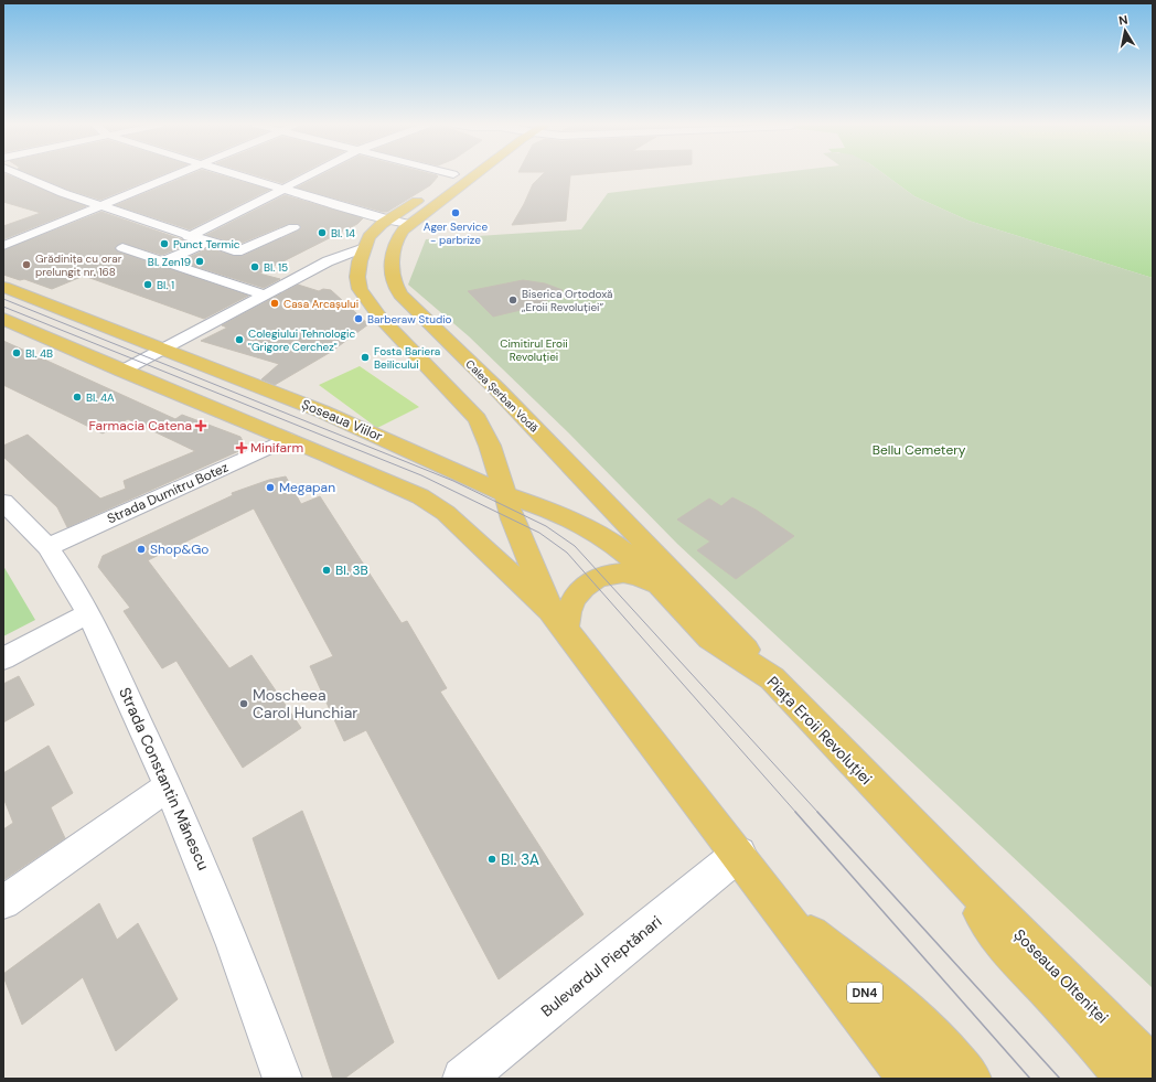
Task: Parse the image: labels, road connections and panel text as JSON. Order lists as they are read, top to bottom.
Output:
{
  "streets": {
    "main road": [
      "Calea Șerban Vodă",
      "Șoseaua Viilor",
      "Piața Eroii Revoluției",
      "Șoseaua Olteniței",
      "DN4"
    ],
    "street": ["Strada Dumitru Botez", "Strada Constantin Mănescu", "Bulevardul Pieptănari"]
  },
  "crossings": [
    ["Calea Șerban Vodă", "Piața Eroii Revoluției"],
    ["Șoseaua Viilor", "Piața Eroii Revoluției"],
    ["Strada Dumitru Botez", "Strada Constantin Mănescu"],
    ["Piața Eroii Revoluției", "Șoseaua Olteniței"]
  ],
  "parks": ["Cimitirul Eroii Revoluției", "Bellu Cemetery"],
  "places": {
    "other": [
      "Ager Service - parbrize",
      "Bl. 14",
      "Punct Termic",
      "Bl. Zen19",
      "Grădinița cu orar prelungit nr. 168",
      "Bl. 15",
      "Bl. 1",
      "Biserica Ortodoxă „Eroii Revoluției”",
      "Casa Arcașului",
      "Barberaw Studio",
      "Colegiului Tehnologic \"Grigore Cerchez\"",
      "Bl. 4B",
      "Fosta Bariera Beilicului",
      "Bl. 4A",
      "Megapan",
      "Shop&Go",
      "Bl. 3B",
      "Moscheea Carol Hunchiar",
      "Bl. 3A"
    ],
    "health": ["Farmacia Catena", "Minifarm"]
  },
  "north": "top"
}
